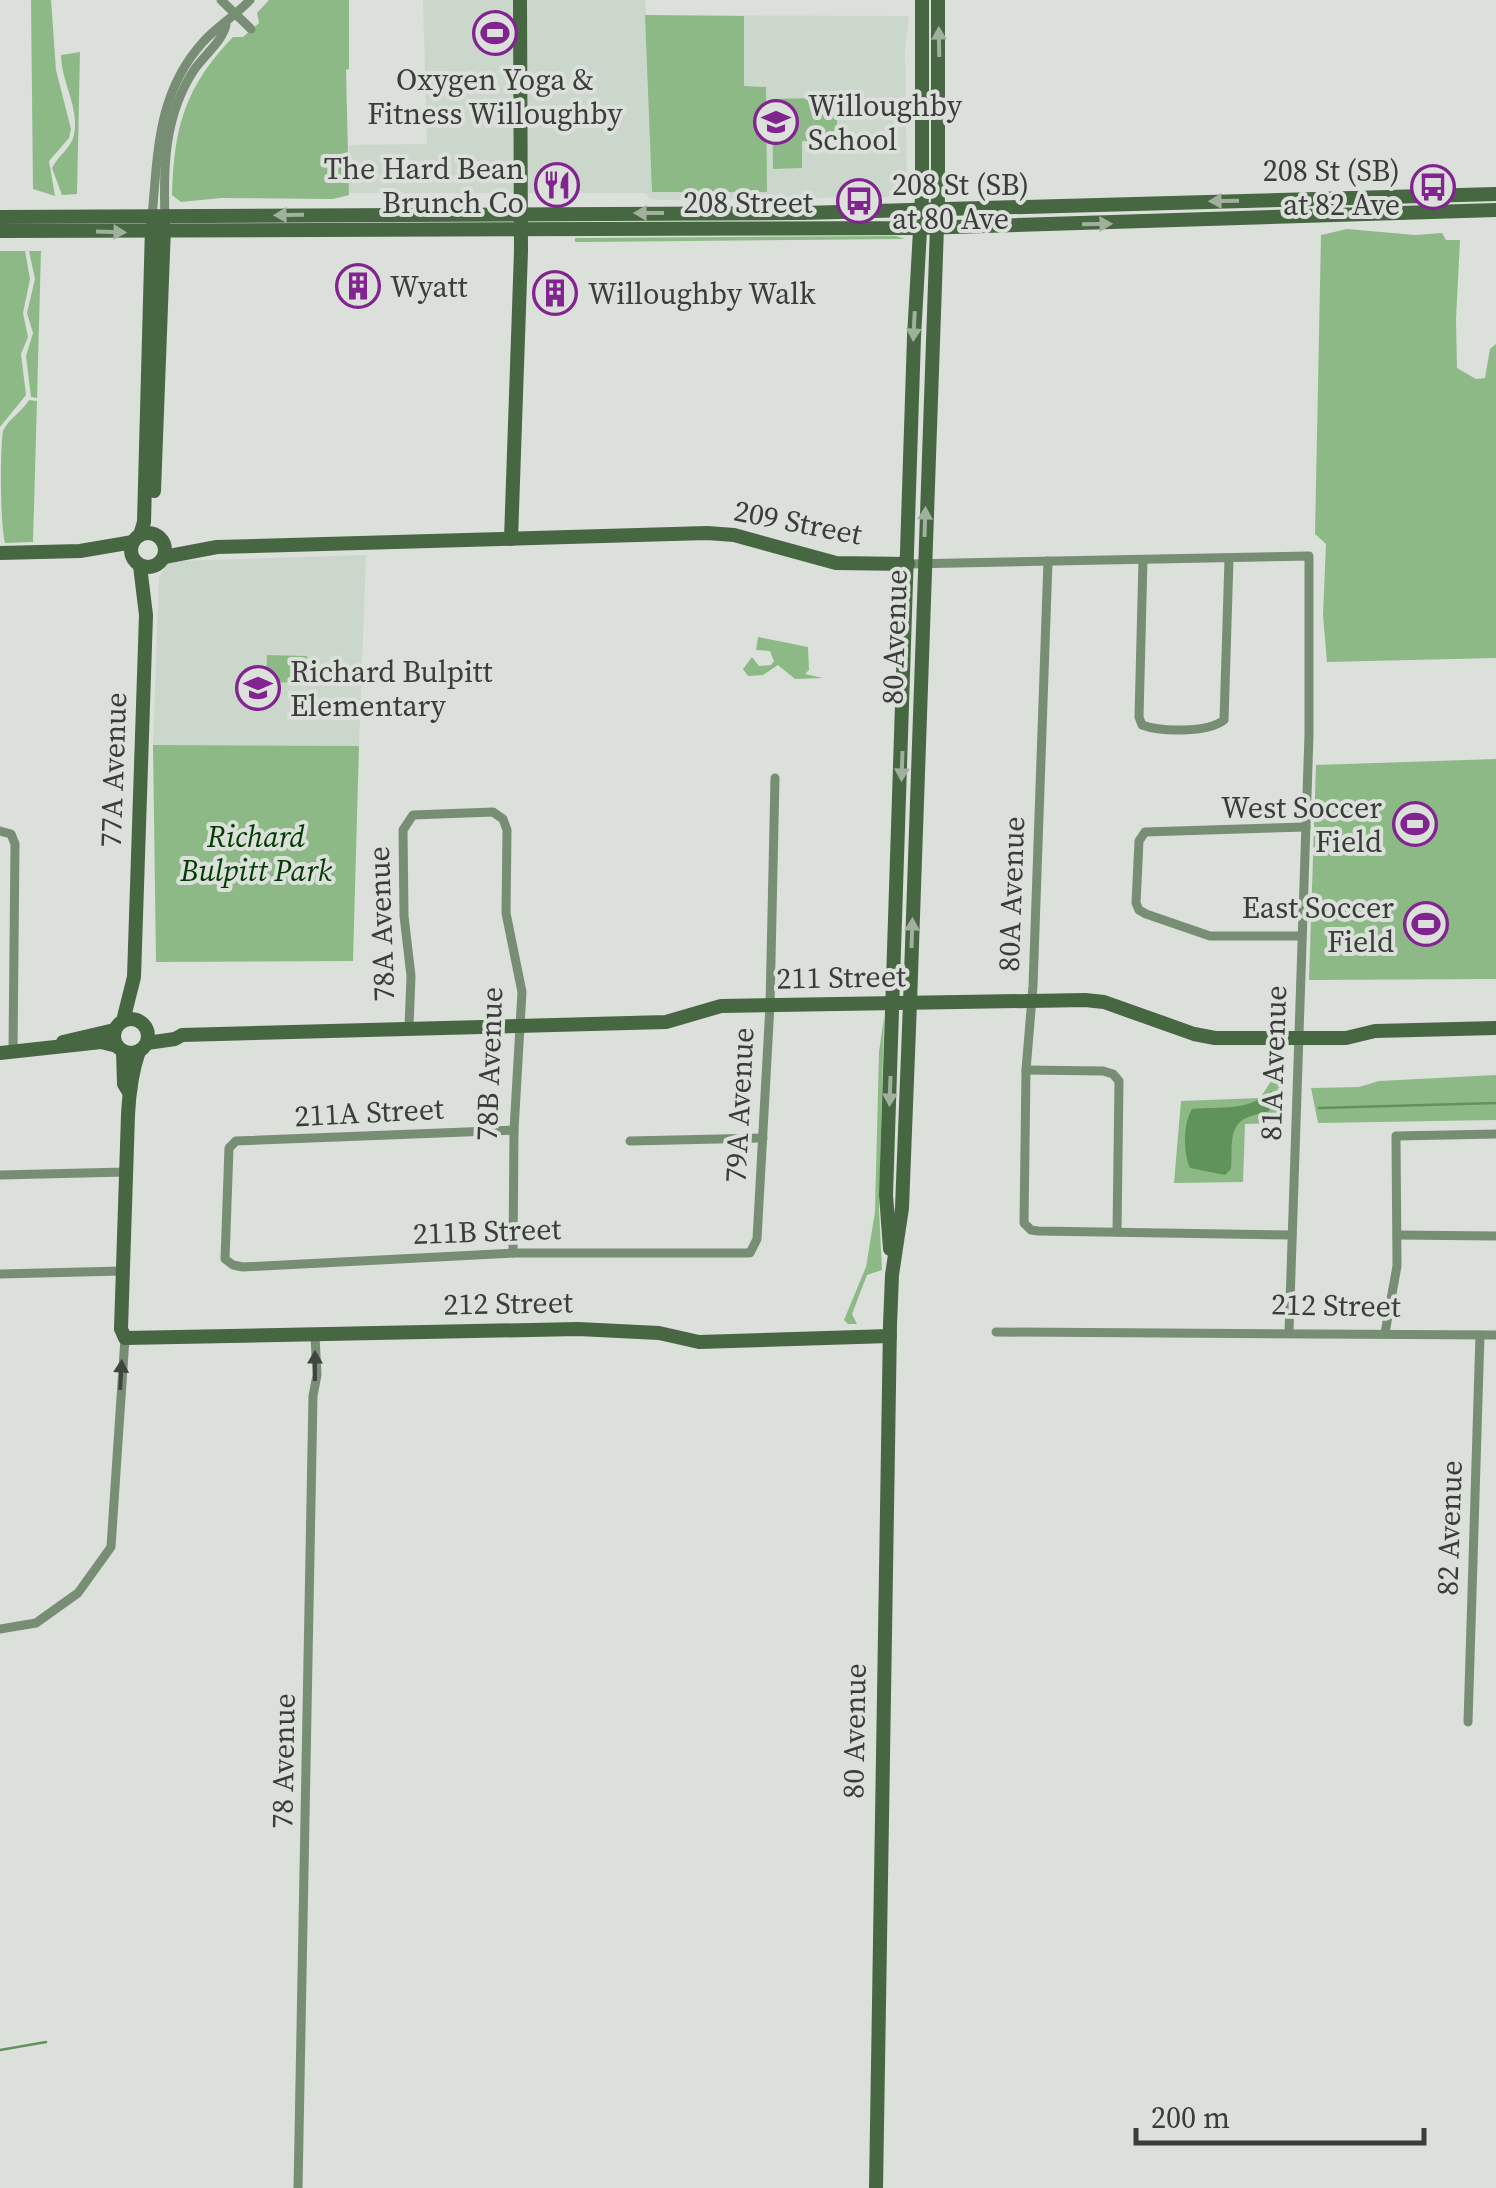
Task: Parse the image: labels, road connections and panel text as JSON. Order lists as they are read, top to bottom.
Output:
{
  "streets": {
    "main road": [
      "208 Street",
      "209 Street",
      "80 Avenue",
      "77A Avenue",
      "211 Street",
      "212 Street"
    ],
    "street": [
      "80A Avenue",
      "78A Avenue",
      "81A Avenue",
      "78B Avenue",
      "79A Avenue",
      "211A Street",
      "211B Street",
      "82 Avenue",
      "78 Avenue"
    ]
  },
  "crossings": [
    ["208 Street", "80 Avenue"],
    ["209 Street", "80 Avenue"],
    ["209 Street", "77A Avenue"],
    ["209 Street", "80A Avenue"],
    ["209 Street", "81A Avenue"],
    ["80 Avenue", "211 Street"],
    ["80 Avenue", "212 Street"],
    ["77A Avenue", "211 Street"],
    ["77A Avenue", "212 Street"],
    ["80A Avenue", "211 Street"],
    ["78A Avenue", "211 Street"],
    ["78A Avenue", "78B Avenue"],
    ["211 Street", "81A Avenue"],
    ["211 Street", "78B Avenue"],
    ["211 Street", "79A Avenue"],
    ["81A Avenue", "212 Street"],
    ["78B Avenue", "211A Street"],
    ["78B Avenue", "211B Street"],
    ["79A Avenue", "211B Street"],
    ["211A Street", "211B Street"],
    ["212 Street", "82 Avenue"],
    ["212 Street", "78 Avenue"]
  ],
  "one_way": ["78 Avenue"],
  "parks": ["Richard Bulpitt Park"],
  "places": {
    "sports": ["Oxygen Yoga & Fitness Willoughby", "West Soccer Field", "East Soccer Field"],
    "school or university": ["Willoughby School", "Richard Bulpitt Elementary"],
    "restaurant": ["The Hard Bean Brunch Co"],
    "bus stop": ["208 St (SB) at 82 Ave", "208 St (SB) at 80 Ave"],
    "building": ["Wyatt", "Willoughby Walk"]
  },
  "scale_bar": "200 m"
}
